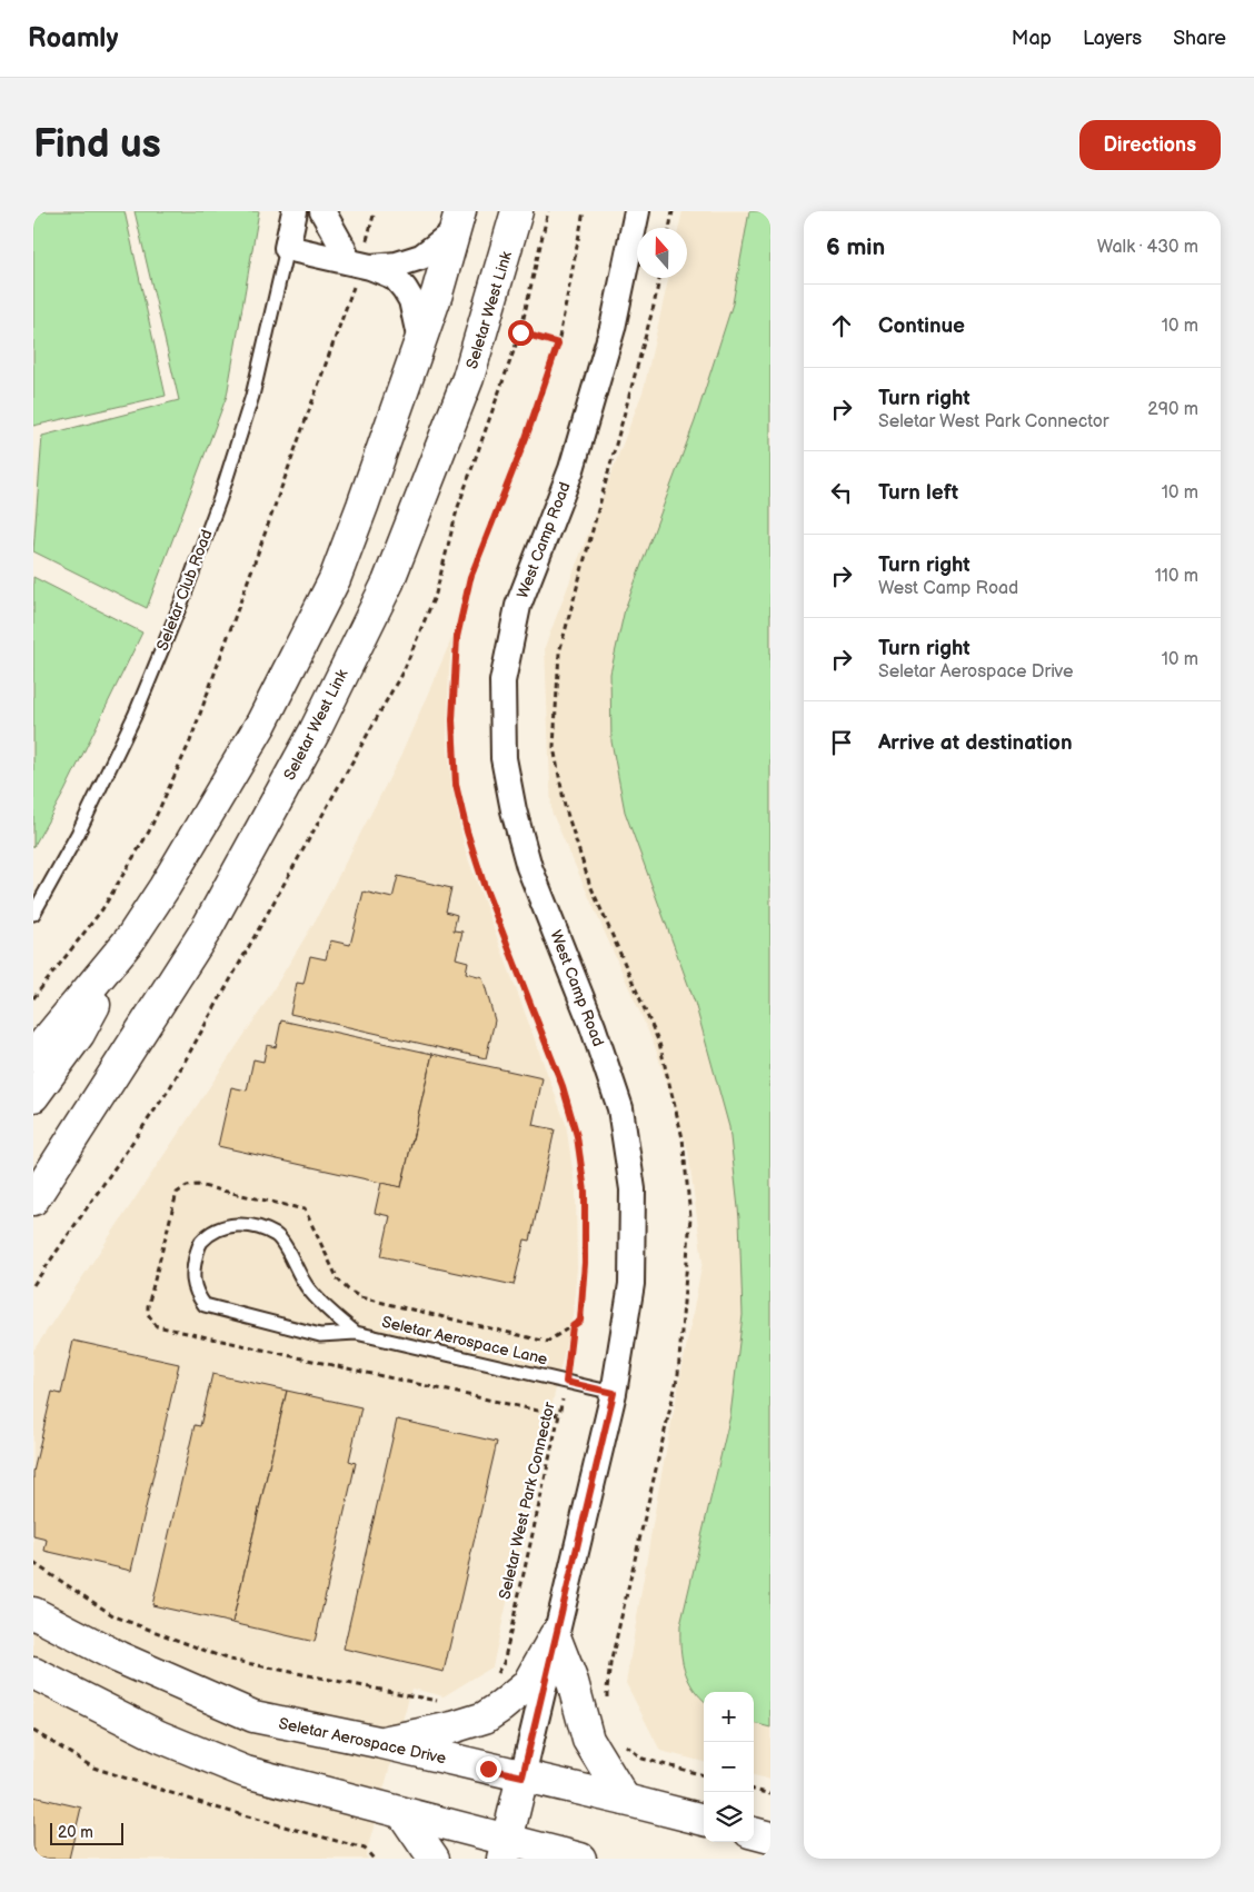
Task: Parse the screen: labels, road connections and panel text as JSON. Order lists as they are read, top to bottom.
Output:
{
  "streets": {
    "street": [
      "Seletar West Link",
      "West Camp Road",
      "Seletar Club Road",
      "Seletar Aerospace Drive"
    ],
    "lane": ["Seletar Aerospace Lane"],
    "path": ["Seletar West Park Connector"]
  },
  "crossings": [
    ["West Camp Road", "Seletar Aerospace Lane"],
    ["West Camp Road", "Seletar Aerospace Drive"],
    ["Seletar Aerospace Lane", "Seletar West Park Connector"]
  ],
  "scale_bar": "20 m",
  "north": "top",
  "page": {
    "header": "Roamly",
    "nav": ["Map", "Layers", "Share"],
    "buttons": "Directions",
    "title": "Find us",
    "heading": ["6 min", "Walk · 430 m"],
    "list": [
      ["Continue", "10 m"],
      ["Turn right", "Seletar West Park Connector", "290 m"],
      ["Turn left", "10 m"],
      ["Turn right", "West Camp Road", "110 m"],
      ["Turn right", "Seletar Aerospace Drive", "10 m"],
      "Arrive at destination"
    ],
    "map_buttons": ["+", "−"],
    "scale": "20 m"
  }
}
